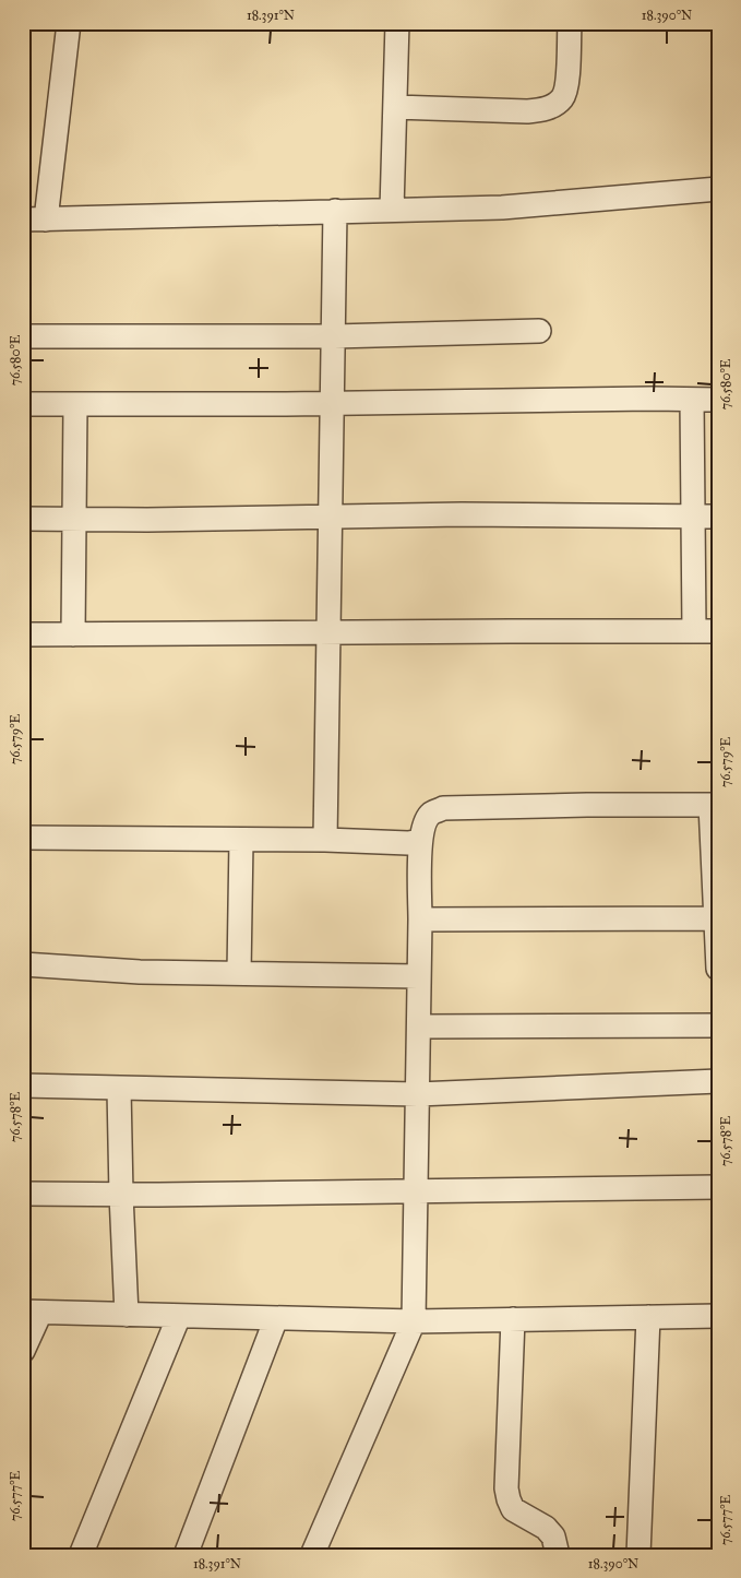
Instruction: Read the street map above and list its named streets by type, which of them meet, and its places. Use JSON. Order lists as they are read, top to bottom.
{
  "coordinates": [
    "18.391°N",
    "18.390°N",
    "76.580°E",
    "76.579°E",
    "76.578°E",
    "76.577°E"
  ]
}
